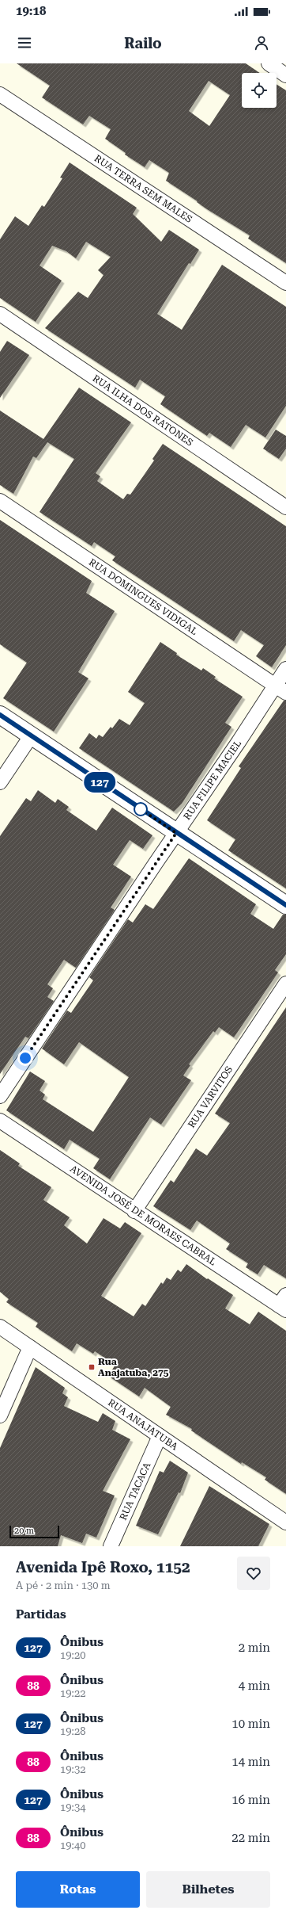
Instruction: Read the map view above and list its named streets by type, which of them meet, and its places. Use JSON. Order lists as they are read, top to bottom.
{
  "streets": {
    "street": [
      "RUA TERRA SEM MALES",
      "RUA ILHA DOS RATONES",
      "RUA DOMINGUES VIDIGAL",
      "RUA FILIPE MACIEL",
      "RUA VARVITOS",
      "AVENIDA JOSÉ DE MORAES CABRAL",
      "RUA ANAJATUBA",
      "RUA TACACA"
    ]
  },
  "crossings": [
    ["RUA DOMINGUES VIDIGAL", "RUA FILIPE MACIEL"],
    ["RUA VARVITOS", "AVENIDA JOSÉ DE MORAES CABRAL"],
    ["RUA ANAJATUBA", "RUA TACACA"]
  ],
  "places": {
    "transit": ["Rua Anajatuba, 275"]
  },
  "lines": ["bus line 127"],
  "scale_bar": "20 m",
  "page": {
    "status": "19:18",
    "header": "Railo",
    "on_map": "127",
    "scale": "20 m",
    "heading": [
      ["Avenida Ipê Roxo, 1152", "A pé · 2 min · 130 m"],
      "Partidas"
    ],
    "list": [
      {
        "mark": "127",
        "name": "Ônibus",
        "note": "19:20",
        "value": "2 min"
      },
      {
        "mark": "88",
        "name": "Ônibus",
        "note": "19:22",
        "value": "4 min"
      },
      {
        "mark": "127",
        "name": "Ônibus",
        "note": "19:28",
        "value": "10 min"
      },
      {
        "mark": "88",
        "name": "Ônibus",
        "note": "19:32",
        "value": "14 min"
      },
      {
        "mark": "127",
        "name": "Ônibus",
        "note": "19:34",
        "value": "16 min"
      },
      {
        "mark": "88",
        "name": "Ônibus",
        "note": "19:40",
        "value": "22 min"
      }
    ],
    "buttons": ["Rotas", "Bilhetes"]
  }
}
